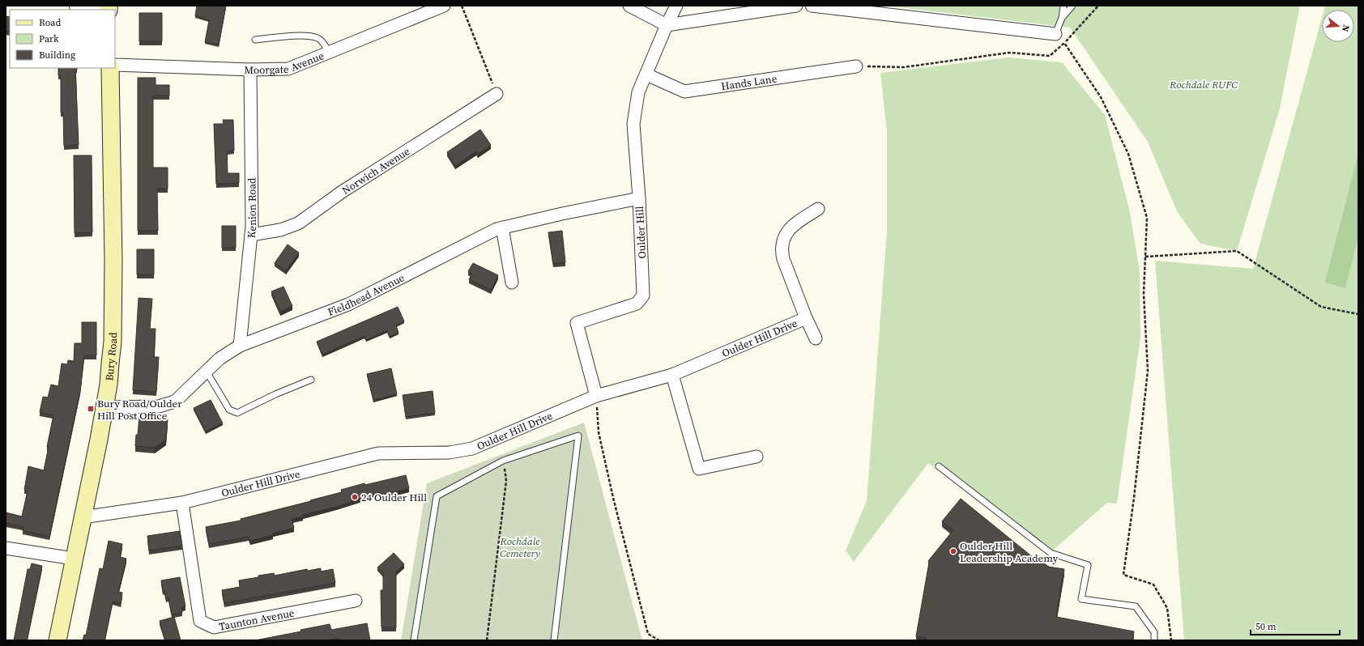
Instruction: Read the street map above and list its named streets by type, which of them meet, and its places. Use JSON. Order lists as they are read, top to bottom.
{
  "streets": {
    "main road": ["Bury Road"],
    "street": [
      "Moorgate Avenue",
      "Hands Lane",
      "Norwich Avenue",
      "Kenion Road",
      "Oulder Hill",
      "Fieldhead Avenue",
      "Oulder Hill Drive",
      "Taunton Avenue"
    ]
  },
  "crossings": [
    ["Moorgate Avenue", "Kenion Road"],
    ["Hands Lane", "Oulder Hill"],
    ["Norwich Avenue", "Kenion Road"],
    ["Kenion Road", "Fieldhead Avenue"],
    ["Oulder Hill", "Fieldhead Avenue"],
    ["Oulder Hill", "Oulder Hill Drive"],
    ["Fieldhead Avenue", "Bury Road"],
    ["Oulder Hill Drive", "Bury Road"],
    ["Oulder Hill Drive", "Taunton Avenue"]
  ],
  "parks": ["Rochdale RUFC", "Rochdale Cemetery"],
  "places": {
    "transit": ["Bury Road/Oulder Hill Post Office"],
    "other": ["24 Oulder Hill", "Oulder Hill Leadership Academy"]
  },
  "legend": ["Road", "Park", "Building"],
  "scale_bar": "50 m",
  "north": "right"
}
